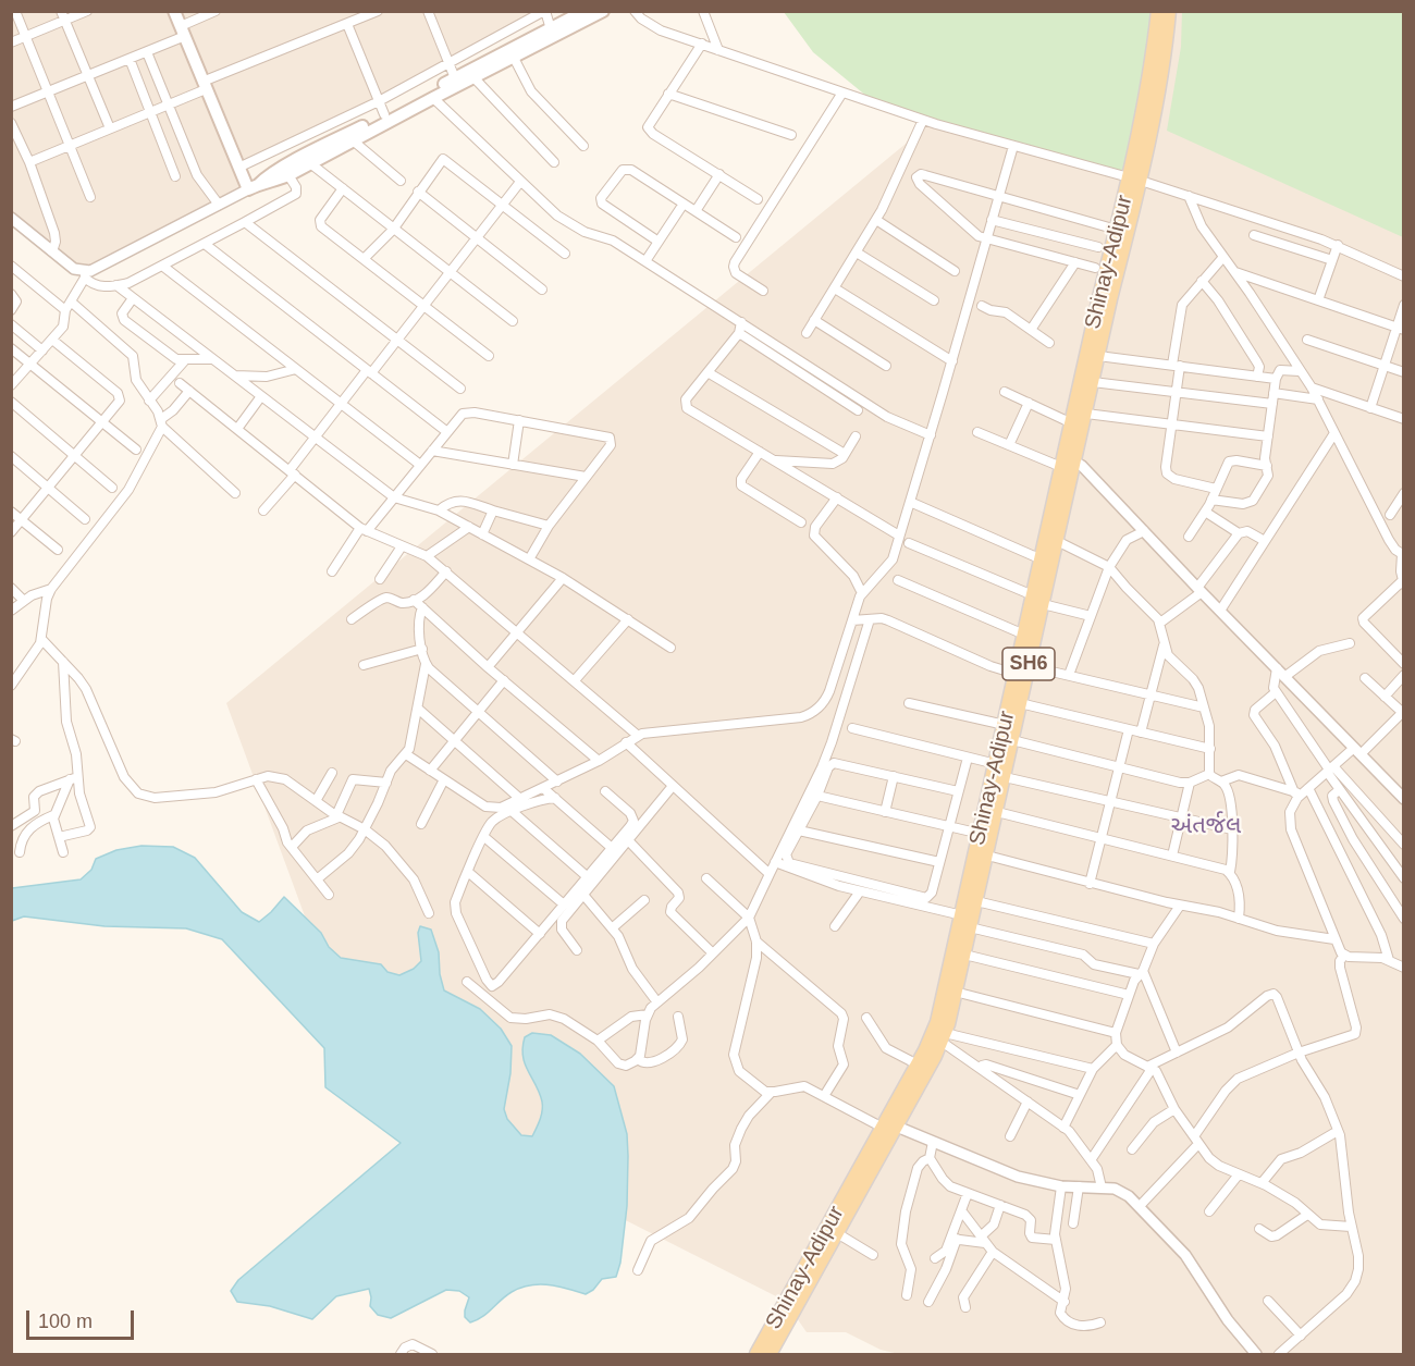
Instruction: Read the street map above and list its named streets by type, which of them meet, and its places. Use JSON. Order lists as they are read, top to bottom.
{
  "streets": {
    "main road": ["Shinay-Adipur", "SH6"]
  },
  "districts": ["અંતર્જલ"],
  "scale_bar": "100 m"
}
